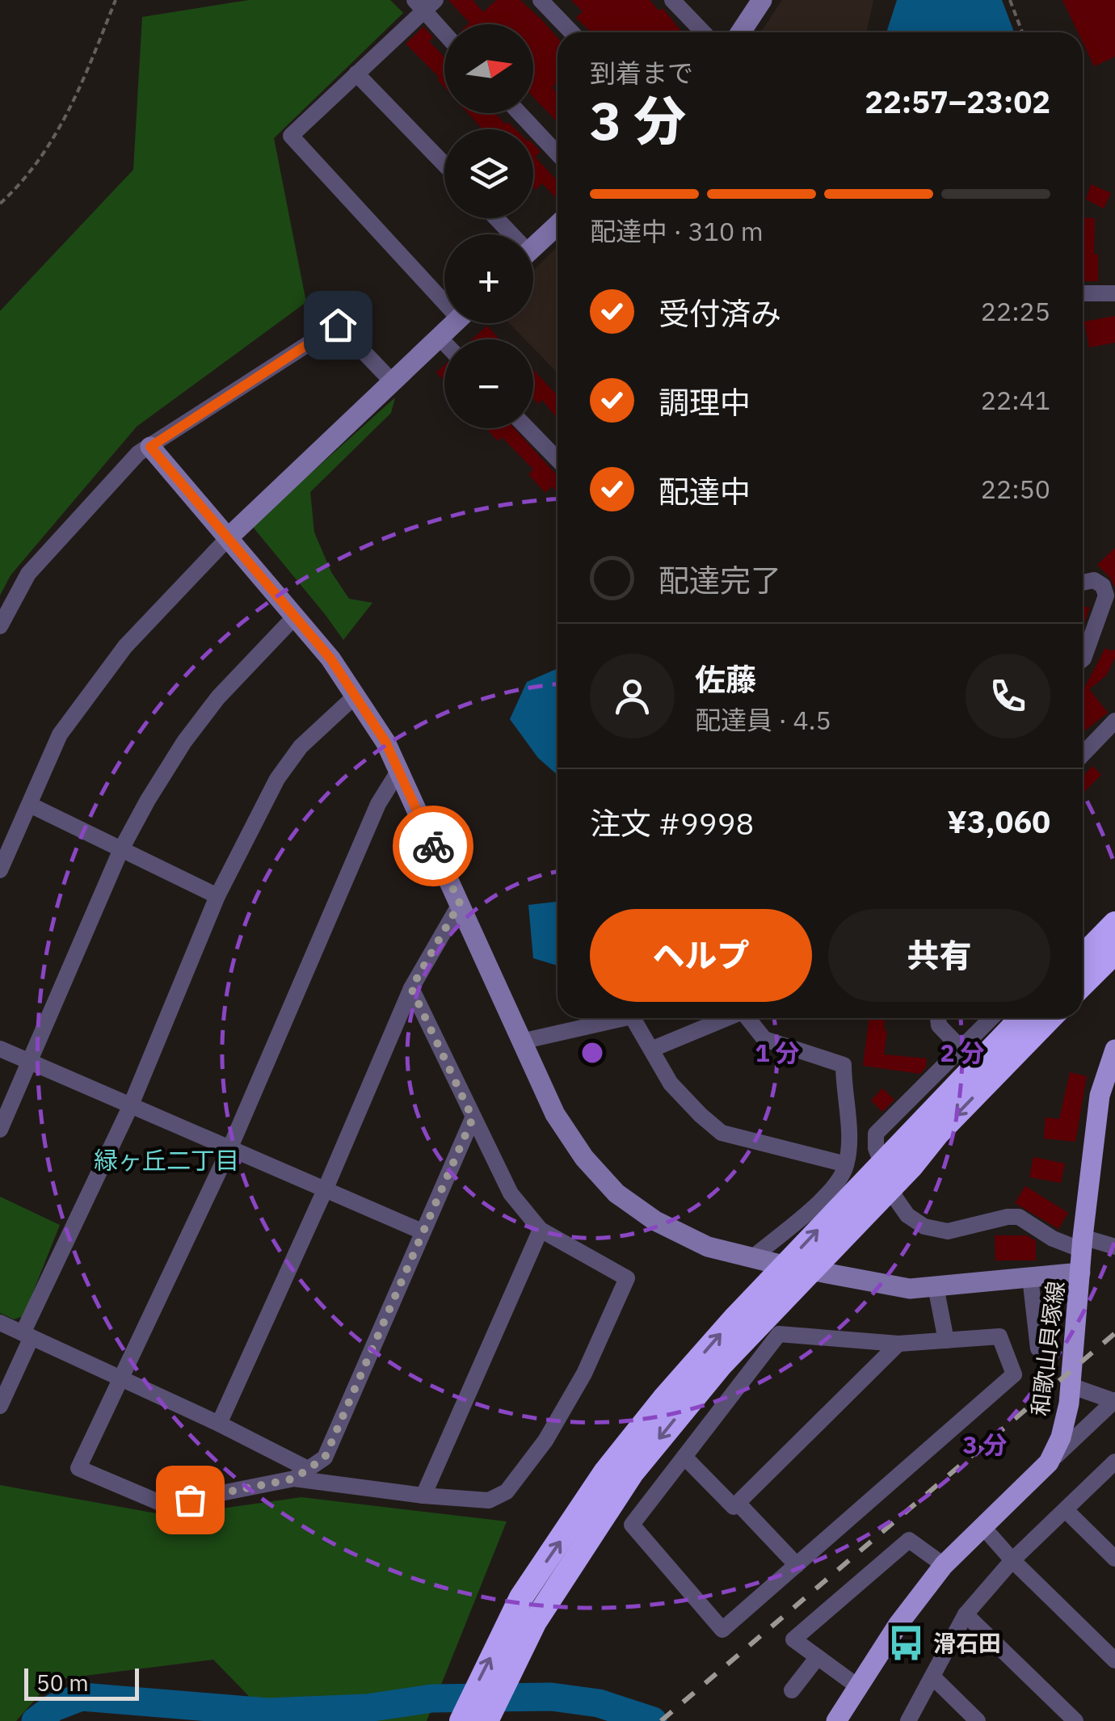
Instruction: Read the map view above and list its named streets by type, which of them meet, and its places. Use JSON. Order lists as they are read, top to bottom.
{
  "streets": {
    "main road": ["和歌山貝塚線"]
  },
  "districts": ["緑ヶ丘二丁目"],
  "places": {
    "bus stop": ["滑石田"]
  },
  "scale_bar": "50 m",
  "north": "right",
  "page": {
    "map_buttons": ["+", "−"],
    "heading": ["3 分", "到着まで", "22:57–23:02"],
    "panel": [
      "佐藤",
      "配達員 · 4.5",
      "注文 #9998",
      "¥3,060"
    ],
    "bar": "配達中 · 310 m",
    "list": [
      ["受付済み", "22:25"],
      ["調理中", "22:41"],
      ["配達中", "22:50"],
      "配達完了"
    ],
    "buttons": ["ヘルプ", "共有"],
    "scale": "50 m"
  },
  "rings": ["1 分", "2 分", "3 分"]
}
